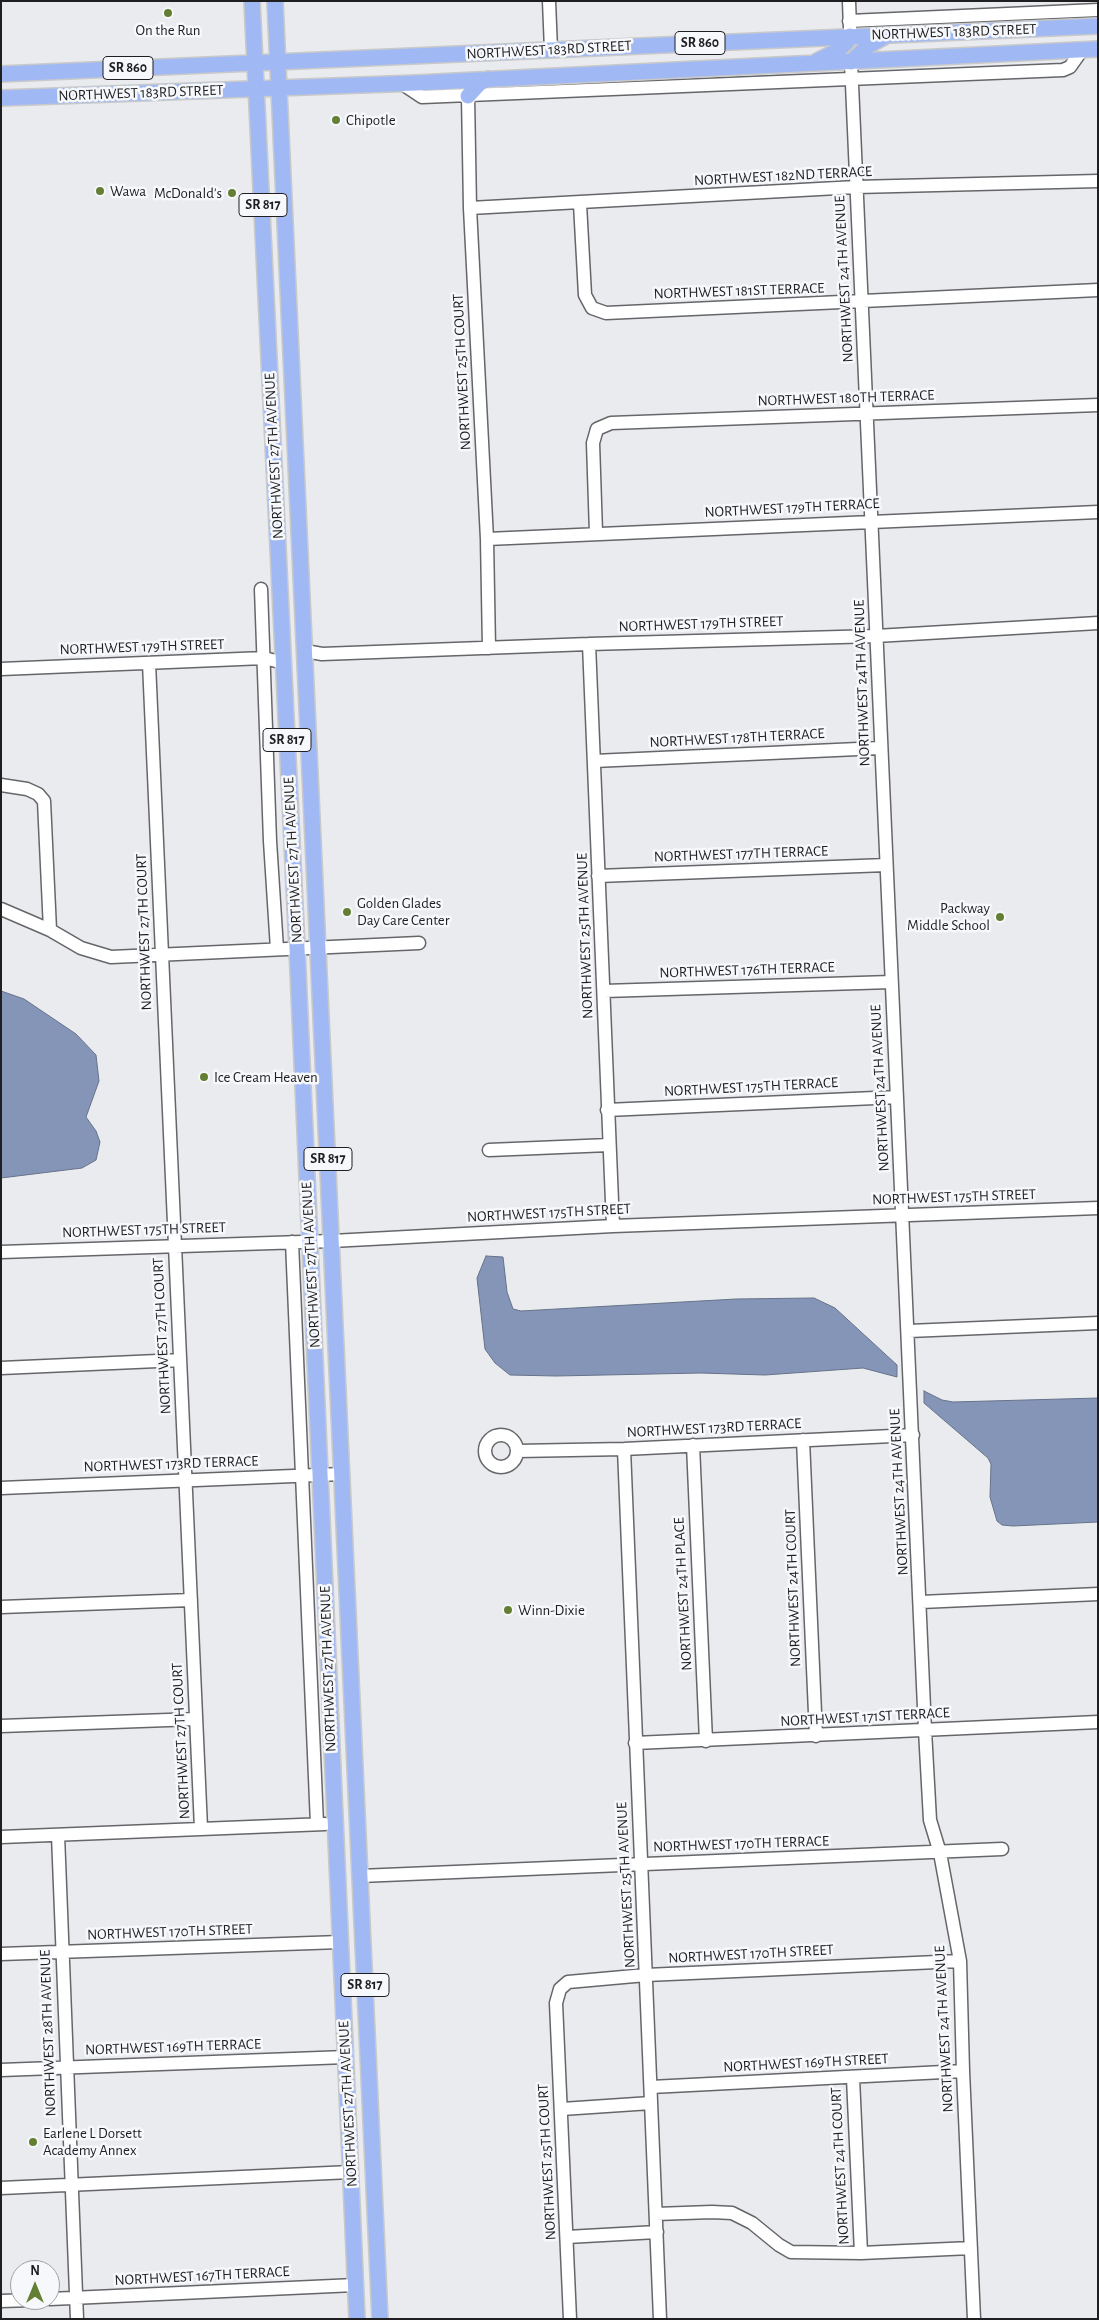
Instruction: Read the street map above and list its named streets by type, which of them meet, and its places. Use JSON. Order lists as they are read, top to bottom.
{
  "streets": {
    "main road": [
      "NORTHWEST 183RD STREET",
      "SR 860",
      "SR 817",
      "NORTHWEST 27TH AVENUE"
    ],
    "street": [
      "NORTHWEST 182ND TERRACE",
      "NORTHWEST 24TH AVENUE",
      "NORTHWEST 181ST TERRACE",
      "NORTHWEST 25TH COURT",
      "NORTHWEST 180TH TERRACE",
      "NORTHWEST 179TH TERRACE",
      "NORTHWEST 179TH STREET",
      "NORTHWEST 178TH TERRACE",
      "NORTHWEST 177TH TERRACE",
      "NORTHWEST 27TH COURT",
      "NORTHWEST 25TH AVENUE",
      "NORTHWEST 176TH TERRACE",
      "NORTHWEST 175TH TERRACE",
      "NORTHWEST 175TH STREET",
      "NORTHWEST 173RD TERRACE",
      "NORTHWEST 24TH COURT",
      "NORTHWEST 24TH PLACE",
      "NORTHWEST 171ST TERRACE",
      "NORTHWEST 170TH TERRACE",
      "NORTHWEST 170TH STREET",
      "NORTHWEST 28TH AVENUE",
      "NORTHWEST 169TH TERRACE",
      "NORTHWEST 169TH STREET",
      "NORTHWEST 167TH TERRACE"
    ]
  },
  "crossings": [
    ["NORTHWEST 183RD STREET", "NORTHWEST 24TH AVENUE"],
    ["NORTHWEST 183RD STREET", "NORTHWEST 27TH AVENUE"],
    ["NORTHWEST 182ND TERRACE", "NORTHWEST 24TH AVENUE"],
    ["NORTHWEST 182ND TERRACE", "NORTHWEST 181ST TERRACE"],
    ["NORTHWEST 182ND TERRACE", "NORTHWEST 25TH COURT"],
    ["NORTHWEST 24TH AVENUE", "NORTHWEST 181ST TERRACE"],
    ["NORTHWEST 24TH AVENUE", "NORTHWEST 180TH TERRACE"],
    ["NORTHWEST 24TH AVENUE", "NORTHWEST 179TH TERRACE"],
    ["NORTHWEST 24TH AVENUE", "NORTHWEST 179TH STREET"],
    ["NORTHWEST 24TH AVENUE", "NORTHWEST 178TH TERRACE"],
    ["NORTHWEST 24TH AVENUE", "NORTHWEST 177TH TERRACE"],
    ["NORTHWEST 24TH AVENUE", "NORTHWEST 176TH TERRACE"],
    ["NORTHWEST 24TH AVENUE", "NORTHWEST 175TH TERRACE"],
    ["NORTHWEST 24TH AVENUE", "NORTHWEST 175TH STREET"],
    ["NORTHWEST 24TH AVENUE", "NORTHWEST 173RD TERRACE"],
    ["NORTHWEST 24TH AVENUE", "NORTHWEST 171ST TERRACE"],
    ["NORTHWEST 24TH AVENUE", "NORTHWEST 170TH TERRACE"],
    ["NORTHWEST 24TH AVENUE", "NORTHWEST 170TH STREET"],
    ["NORTHWEST 24TH AVENUE", "NORTHWEST 169TH STREET"],
    ["NORTHWEST 25TH COURT", "NORTHWEST 179TH TERRACE"],
    ["NORTHWEST 25TH COURT", "NORTHWEST 179TH STREET"],
    ["NORTHWEST 25TH COURT", "NORTHWEST 170TH STREET"],
    ["NORTHWEST 180TH TERRACE", "NORTHWEST 179TH TERRACE"],
    ["NORTHWEST 27TH AVENUE", "NORTHWEST 179TH STREET"],
    ["NORTHWEST 27TH AVENUE", "NORTHWEST 175TH STREET"],
    ["NORTHWEST 27TH AVENUE", "NORTHWEST 173RD TERRACE"],
    ["NORTHWEST 27TH AVENUE", "NORTHWEST 170TH TERRACE"],
    ["NORTHWEST 27TH AVENUE", "NORTHWEST 170TH STREET"],
    ["NORTHWEST 27TH AVENUE", "NORTHWEST 169TH TERRACE"],
    ["NORTHWEST 27TH AVENUE", "NORTHWEST 167TH TERRACE"],
    ["NORTHWEST 179TH STREET", "NORTHWEST 27TH COURT"],
    ["NORTHWEST 179TH STREET", "NORTHWEST 25TH AVENUE"],
    ["NORTHWEST 178TH TERRACE", "NORTHWEST 25TH AVENUE"],
    ["NORTHWEST 177TH TERRACE", "NORTHWEST 25TH AVENUE"],
    ["NORTHWEST 27TH COURT", "NORTHWEST 175TH STREET"],
    ["NORTHWEST 27TH COURT", "NORTHWEST 173RD TERRACE"],
    ["NORTHWEST 25TH AVENUE", "NORTHWEST 176TH TERRACE"],
    ["NORTHWEST 25TH AVENUE", "NORTHWEST 175TH TERRACE"],
    ["NORTHWEST 25TH AVENUE", "NORTHWEST 175TH STREET"],
    ["NORTHWEST 25TH AVENUE", "NORTHWEST 173RD TERRACE"],
    ["NORTHWEST 25TH AVENUE", "NORTHWEST 171ST TERRACE"],
    ["NORTHWEST 25TH AVENUE", "NORTHWEST 170TH TERRACE"],
    ["NORTHWEST 25TH AVENUE", "NORTHWEST 170TH STREET"],
    ["NORTHWEST 25TH AVENUE", "NORTHWEST 169TH STREET"],
    ["NORTHWEST 173RD TERRACE", "NORTHWEST 24TH COURT"],
    ["NORTHWEST 173RD TERRACE", "NORTHWEST 24TH PLACE"],
    ["NORTHWEST 24TH COURT", "NORTHWEST 171ST TERRACE"],
    ["NORTHWEST 24TH COURT", "NORTHWEST 169TH STREET"],
    ["NORTHWEST 24TH PLACE", "NORTHWEST 171ST TERRACE"],
    ["NORTHWEST 170TH STREET", "NORTHWEST 28TH AVENUE"],
    ["NORTHWEST 28TH AVENUE", "NORTHWEST 169TH TERRACE"],
    ["NORTHWEST 28TH AVENUE", "NORTHWEST 167TH TERRACE"]
  ],
  "places": [
    "On the Run",
    "Chipotle",
    "Wawa",
    "McDonald's",
    "Golden Glades Day Care Center",
    "Packway Middle School",
    "Ice Cream Heaven",
    "Winn-Dixie",
    "Earlene L Dorsett Academy Annex"
  ],
  "north": "top"
}
